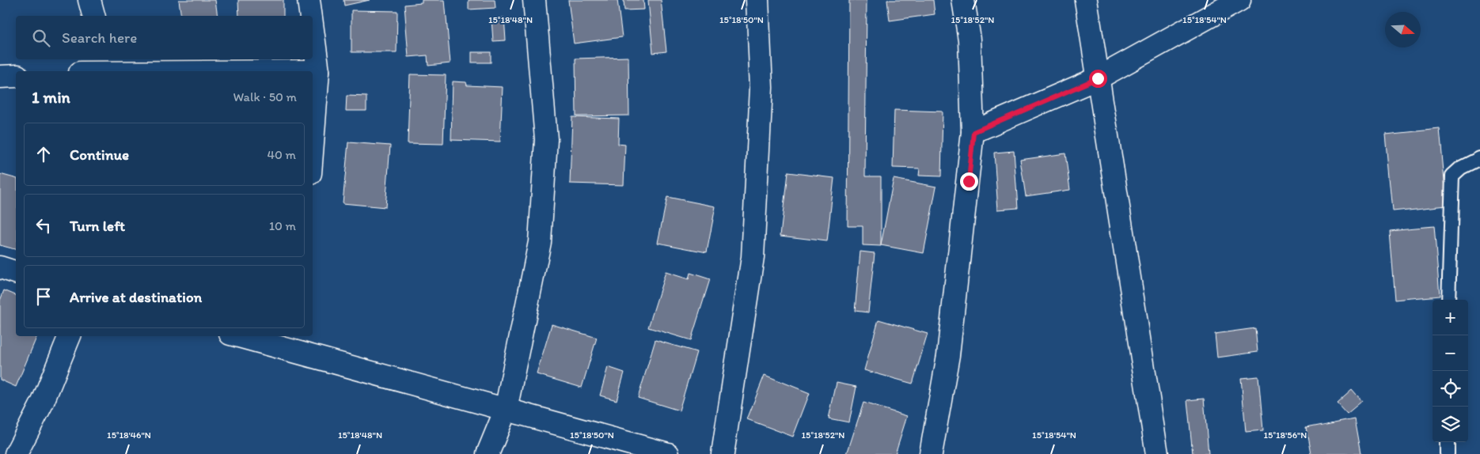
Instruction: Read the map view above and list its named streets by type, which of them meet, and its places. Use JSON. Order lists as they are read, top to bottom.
{
  "north": "right",
  "page": {
    "search": "Search here",
    "heading": ["1 min", "Walk · 50 m"],
    "list": [
      ["Continue", "40 m"],
      ["Turn left", "10 m"],
      "Arrive at destination"
    ],
    "map_buttons": ["+", "−"]
  },
  "coordinates": [
    "15°18'50\"N",
    "15°18'48\"N",
    "15°18'52\"N",
    "15°18'54\"N",
    "15°18'46\"N",
    "15°18'56\"N"
  ]
}
